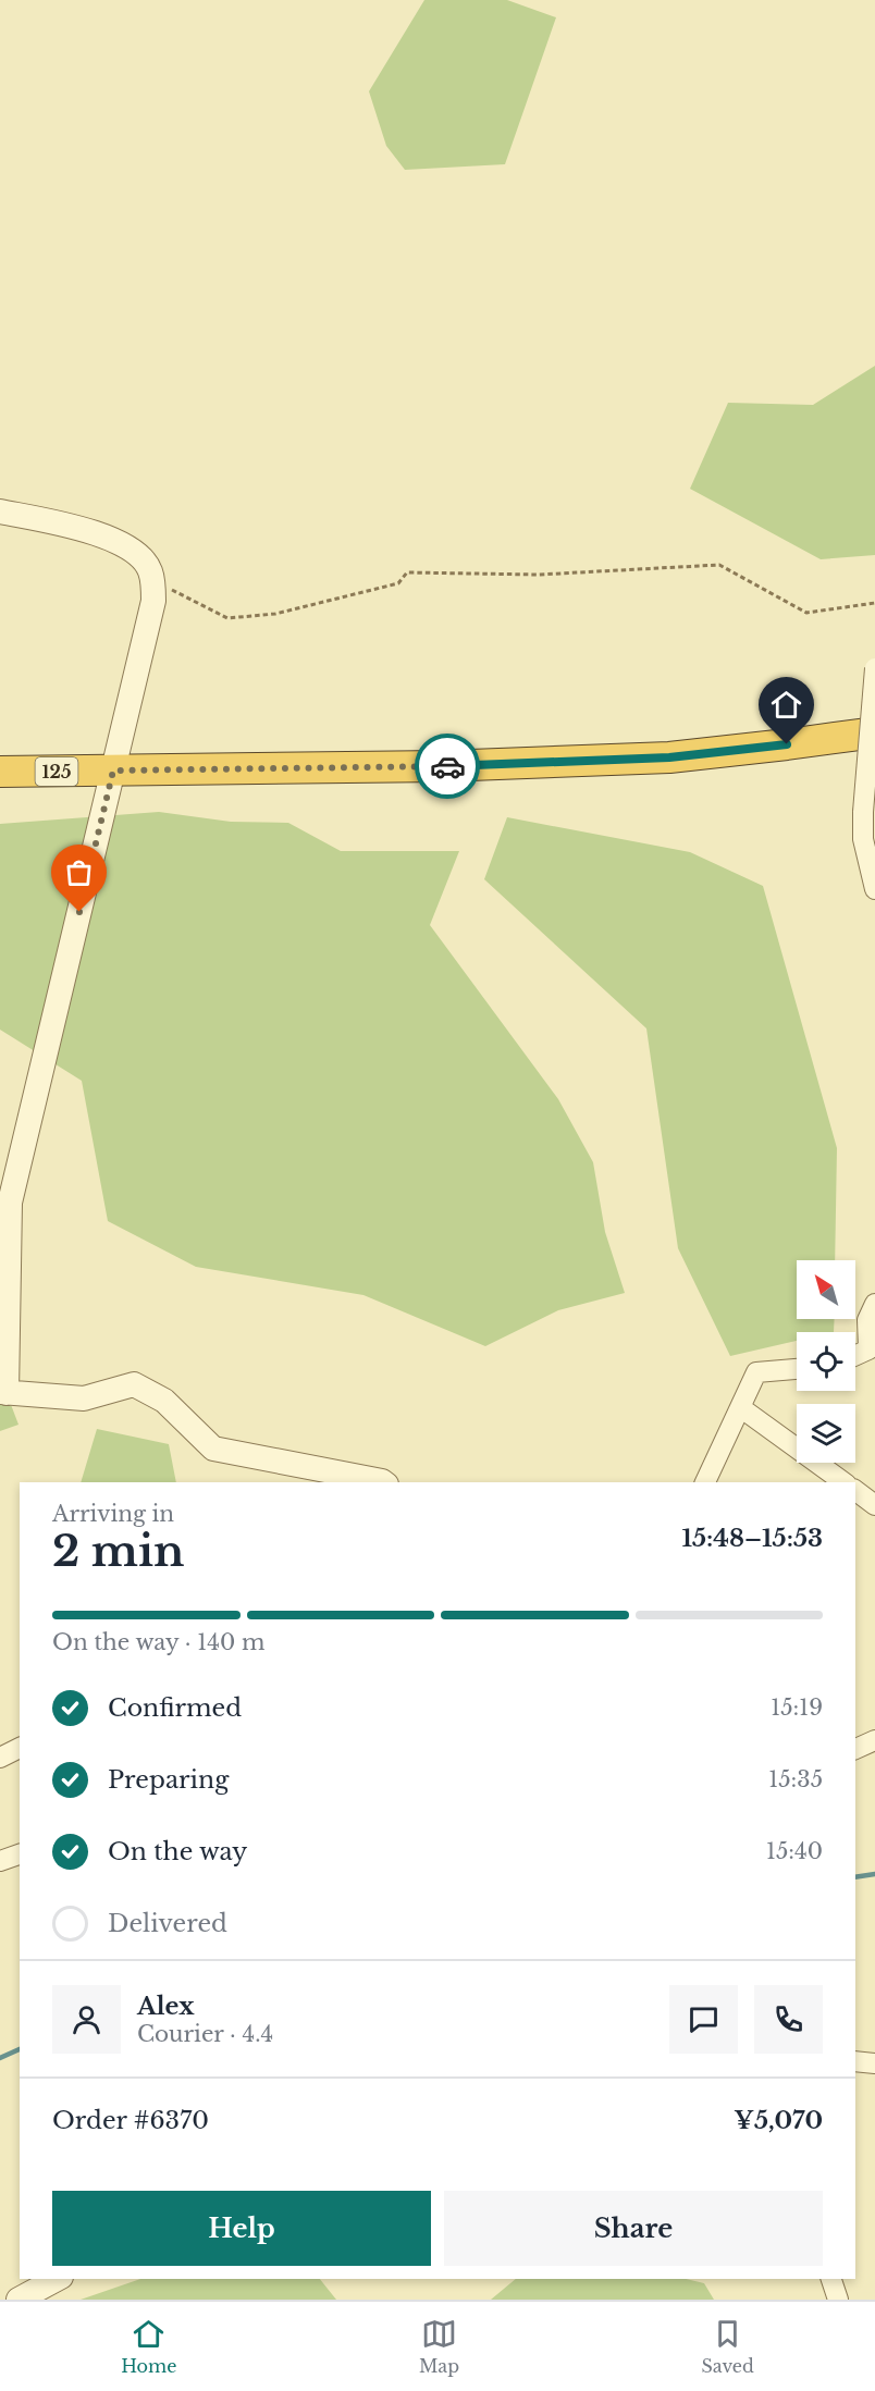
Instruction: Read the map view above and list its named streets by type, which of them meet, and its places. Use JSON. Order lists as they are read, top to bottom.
{
  "streets": {
    "highway": ["125"]
  },
  "north": "top left",
  "page": {
    "heading": ["2 min", "Arriving in", "15:48–15:53"],
    "panel": [
      "Alex",
      "Courier · 4.4",
      "Order #6370",
      "¥5,070"
    ],
    "bar": "On the way · 140 m",
    "list": [
      ["Confirmed", "15:19"],
      ["Preparing", "15:35"],
      ["On the way", "15:40"],
      "Delivered"
    ],
    "buttons": ["Help", "Share"],
    "tabs": ["Home", "Map", "Saved"]
  }
}
